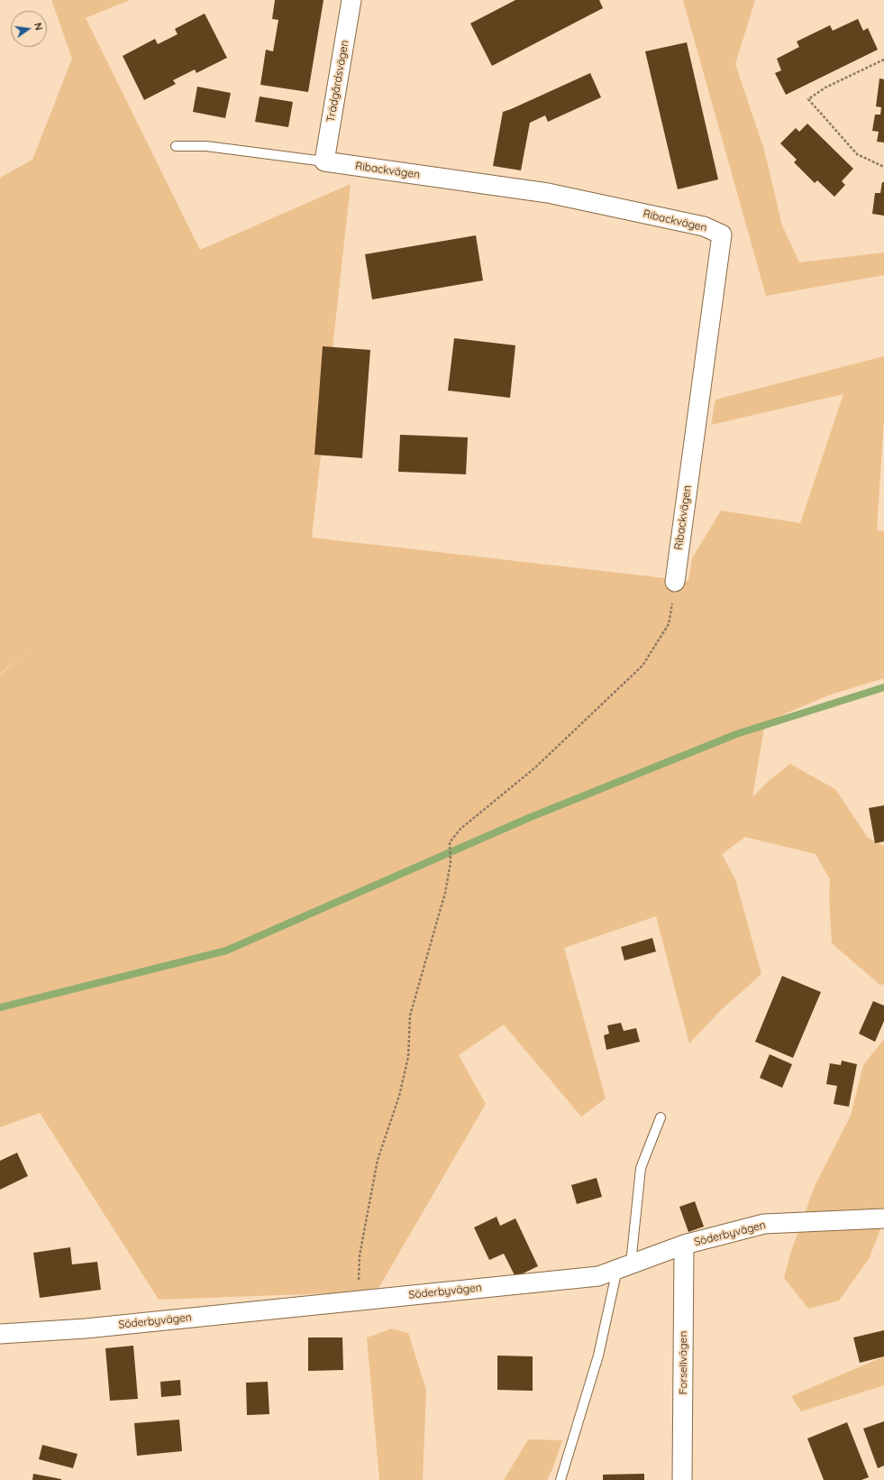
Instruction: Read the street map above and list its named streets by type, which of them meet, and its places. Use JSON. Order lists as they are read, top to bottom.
{
  "streets": {
    "street": [
      "Trädgårdsvägen",
      "Ribackvägen",
      "Söderbyvägen",
      "Forsellvägen"
    ]
  },
  "crossings": [
    ["Trädgårdsvägen", "Ribackvägen"],
    ["Söderbyvägen", "Forsellvägen"]
  ],
  "north": "right"
}
